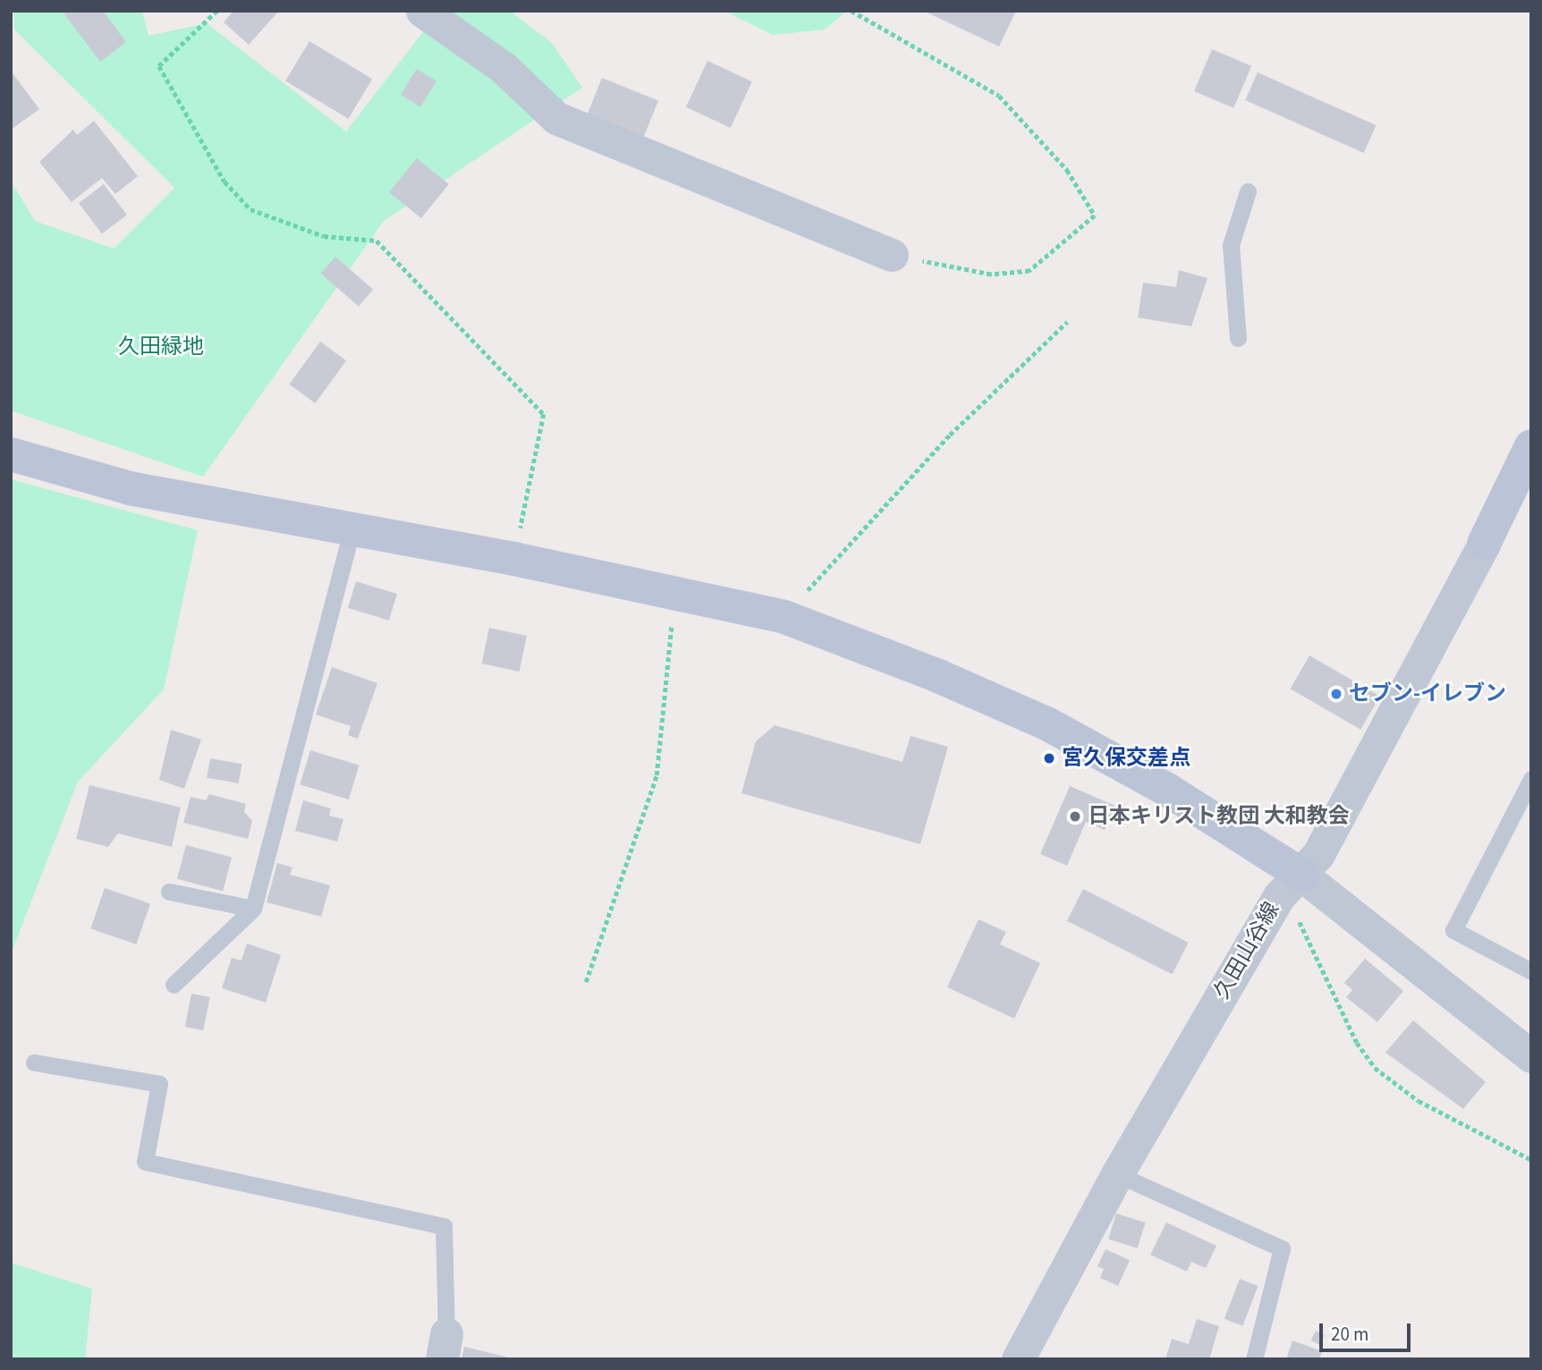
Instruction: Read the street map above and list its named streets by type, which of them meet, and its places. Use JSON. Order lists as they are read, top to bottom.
{
  "streets": {
    "street": ["久田山谷線"]
  },
  "parks": ["久田緑地"],
  "places": ["セブン-イレブン", "宮久保交差点", "日本キリスト教団 大和教会"],
  "scale_bar": "20 m"
}
